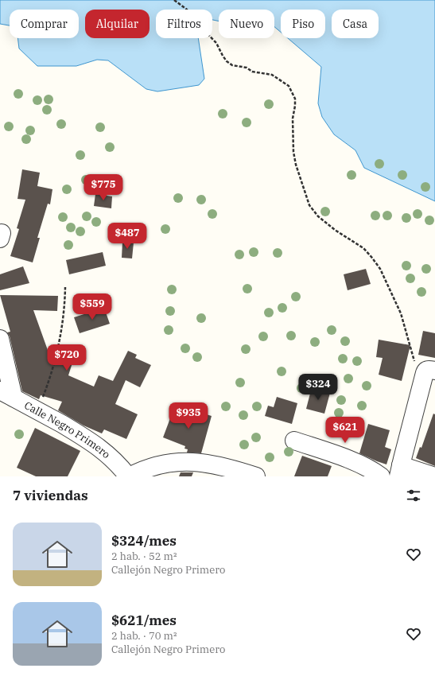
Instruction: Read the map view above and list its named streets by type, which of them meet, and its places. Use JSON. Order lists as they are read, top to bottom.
{
  "streets": {
    "street": ["Calle Negro Primero"]
  },
  "page": {
    "chip": [
      "Comprar",
      "Alquilar",
      "Filtros",
      "Nuevo",
      "Piso",
      "Casa"
    ],
    "price": [
      "$775",
      "$487",
      "$559",
      "$720",
      "$324",
      "$935",
      "$621"
    ],
    "heading": "7 viviendas",
    "list": [
      {
        "name": "$324/mes",
        "note": "2 hab. · 52 m² · Callejón Negro Primero"
      },
      {
        "name": "$621/mes",
        "note": "2 hab. · 70 m² · Callejón Negro Primero"
      }
    ]
  }
}
